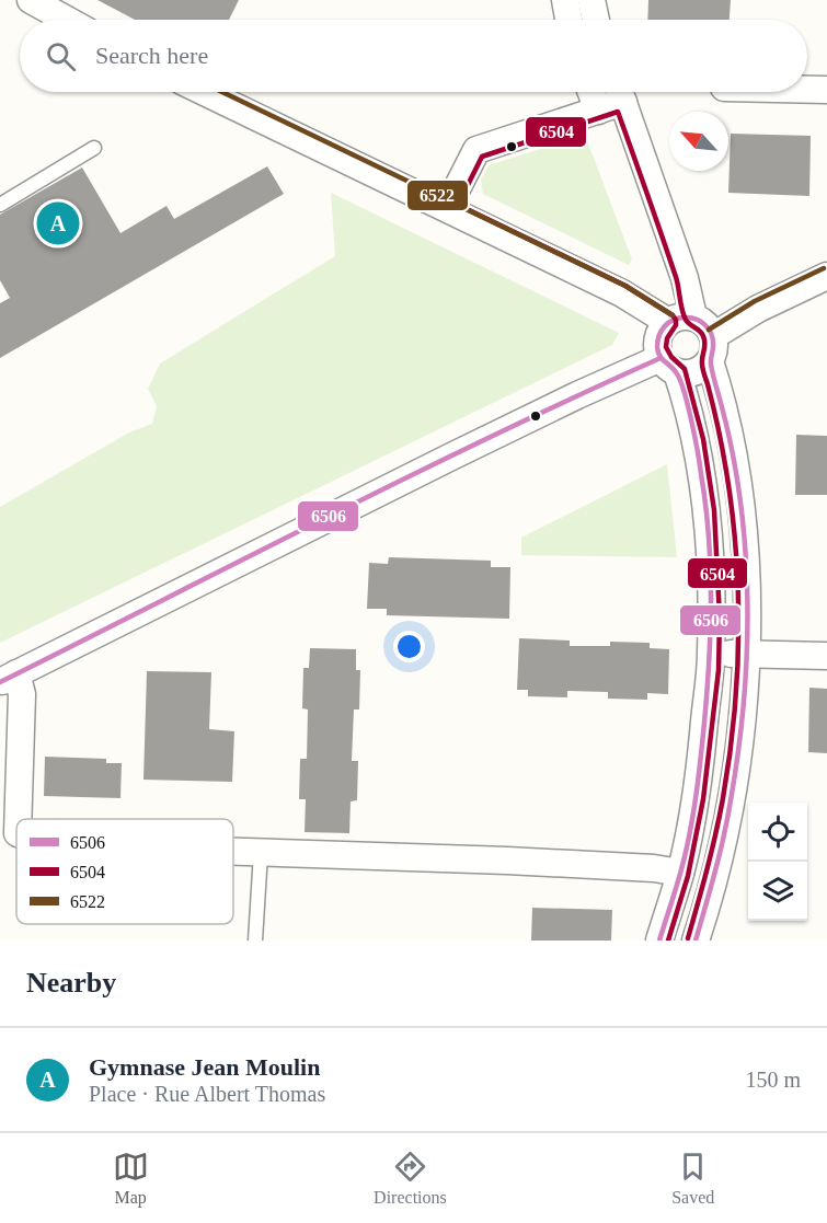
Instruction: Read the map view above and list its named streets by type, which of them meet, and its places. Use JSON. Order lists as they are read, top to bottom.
{
  "lines": ["transit line 6522", "transit line 6504", "transit line 6506"],
  "legend": ["6506", "6504", "6522"],
  "north": "top left",
  "page": {
    "search": "Search here",
    "pins": "A",
    "heading": "Nearby",
    "list": [
      {
        "mark": "A",
        "name": "Gymnase Jean Moulin",
        "note": "Place · Rue Albert Thomas",
        "value": "150 m"
      }
    ],
    "nav": ["Map", "Directions", "Saved"]
  }
}
